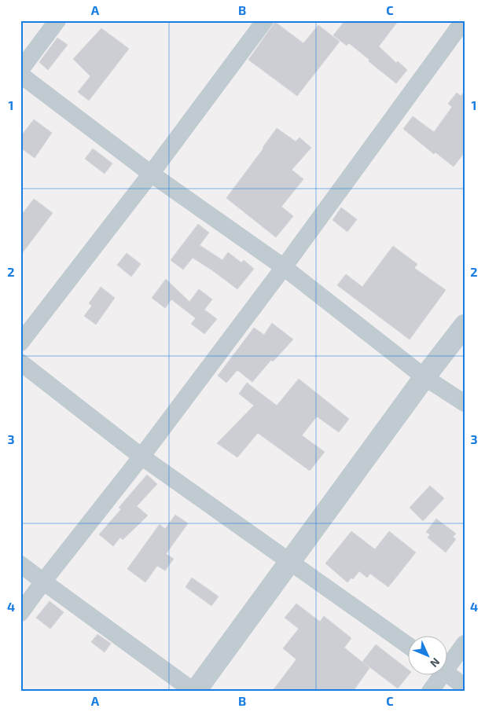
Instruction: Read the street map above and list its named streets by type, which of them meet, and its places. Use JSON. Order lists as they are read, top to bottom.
{
  "north": "bottom right",
  "grid": {
    "columns": ["A", "B", "C"],
    "rows": [
      "1",
      "2",
      "3",
      "4"
    ]
  }
}
